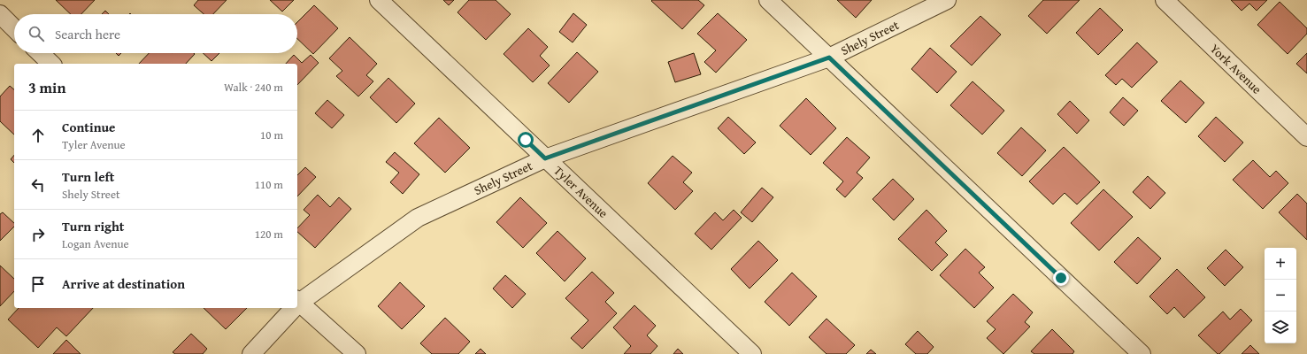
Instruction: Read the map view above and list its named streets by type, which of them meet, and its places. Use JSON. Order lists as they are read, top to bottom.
{
  "streets": {
    "street": ["Shely Street", "York Avenue", "Tyler Avenue"]
  },
  "crossings": [
    ["Shely Street", "Tyler Avenue"]
  ],
  "page": {
    "search": "Search here",
    "heading": ["3 min", "Walk · 240 m"],
    "list": [
      ["Continue", "Tyler Avenue", "10 m"],
      ["Turn left", "Shely Street", "110 m"],
      ["Turn right", "Logan Avenue", "120 m"],
      "Arrive at destination"
    ],
    "map_buttons": ["+", "−"]
  }
}
